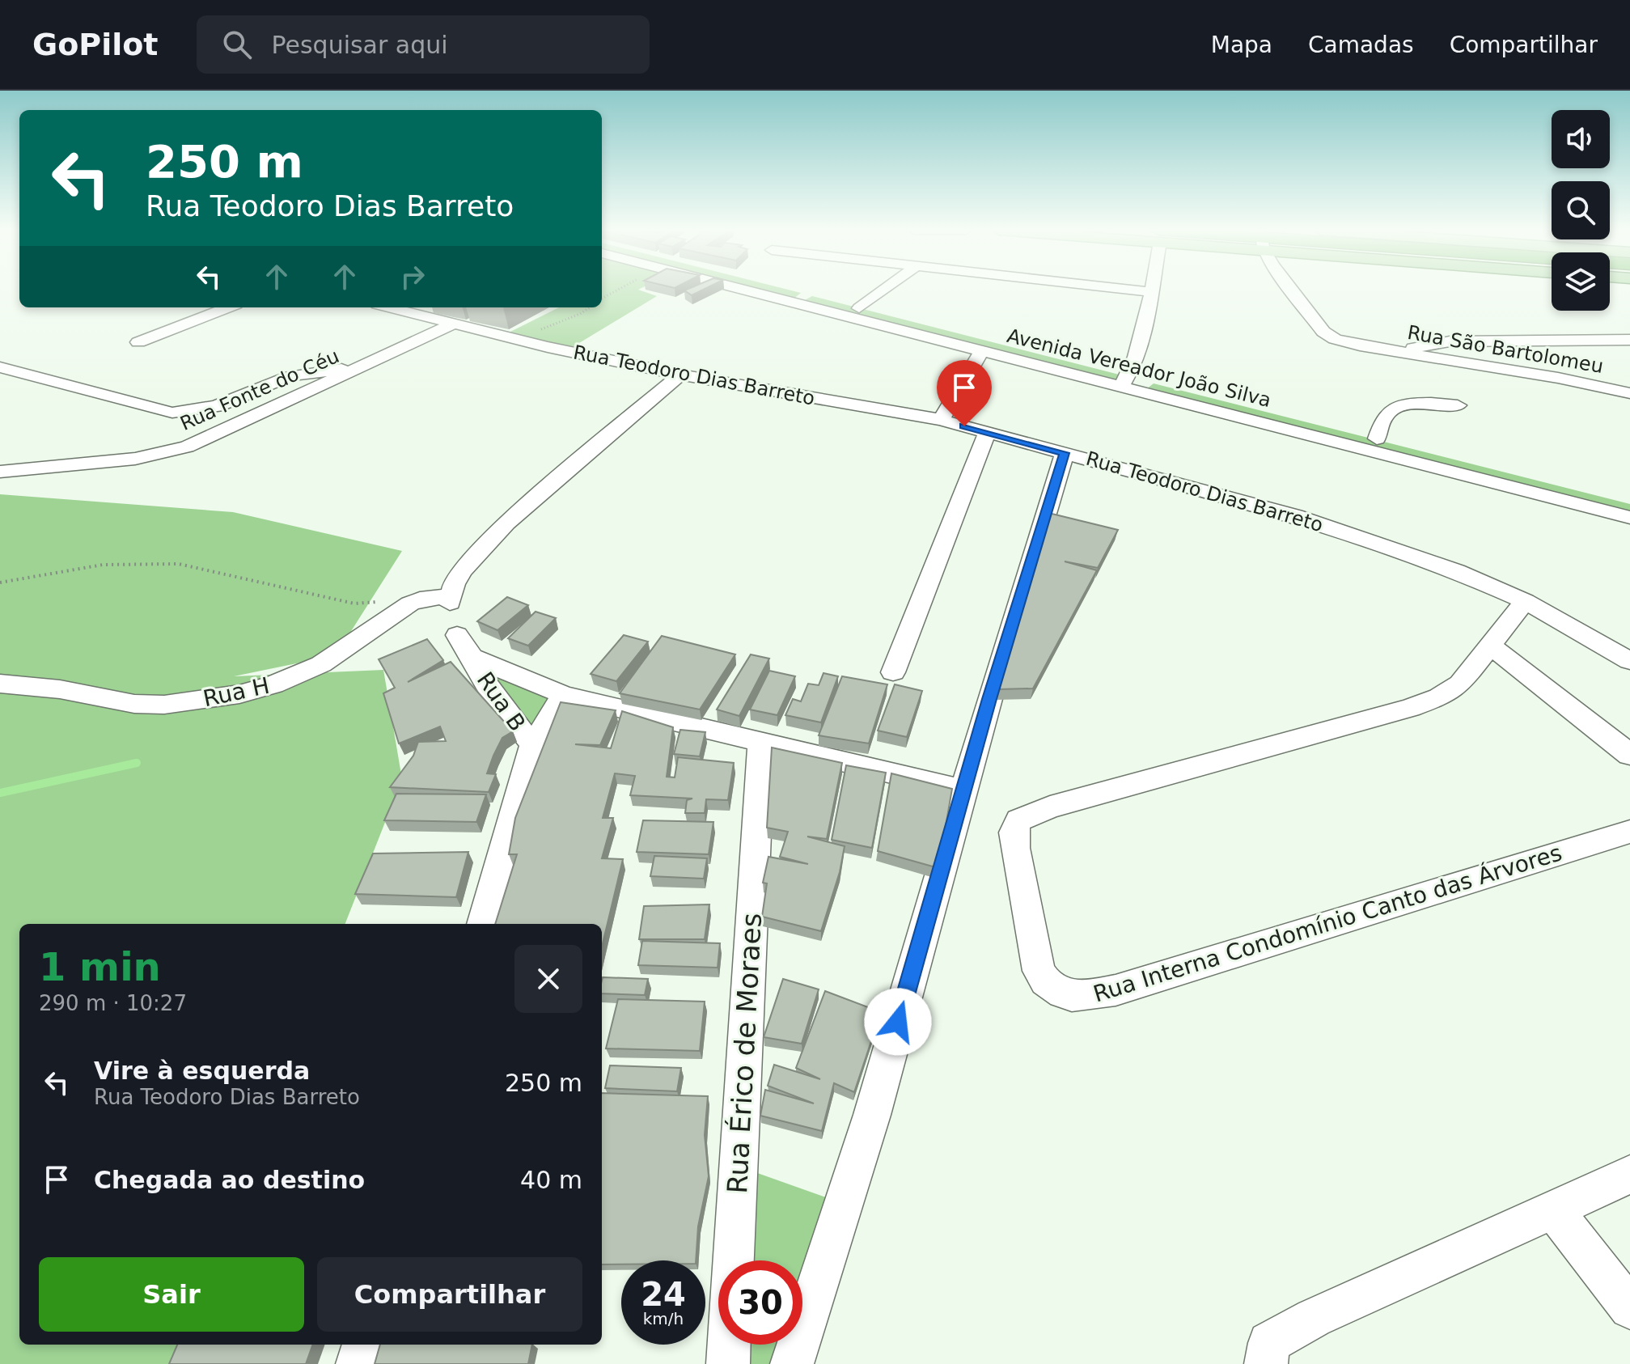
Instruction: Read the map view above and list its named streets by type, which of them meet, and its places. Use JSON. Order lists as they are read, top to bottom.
{
  "streets": {
    "street": [
      "Rua São Bartolomeu",
      "Avenida Vereador João Silva",
      "Rua Teodoro Dias Barreto",
      "Rua Fonte do Céu",
      "Rua H",
      "Rua B",
      "Rua Interna Condomínio Canto das Árvores",
      "Rua Érico de Moraes"
    ]
  },
  "crossings": [
    ["Rua Teodoro Dias Barreto", "Rua Fonte do Céu"],
    ["Rua Teodoro Dias Barreto", "Rua H"],
    ["Rua Teodoro Dias Barreto", "Rua Interna Condomínio Canto das Árvores"]
  ],
  "page": {
    "header": "GoPilot",
    "search": "Pesquisar aqui",
    "nav": ["Mapa", "Camadas", "Compartilhar"],
    "turn": ["250 m", "Rua Teodoro Dias Barreto"],
    "heading": ["1 min", "290 m · 10:27"],
    "list": [
      {
        "name": "Vire à esquerda",
        "note": "Rua Teodoro Dias Barreto",
        "value": "250 m"
      },
      {
        "name": "Chegada ao destino",
        "value": "40 m"
      }
    ],
    "buttons": ["Sair", "Compartilhar"],
    "speed": "24 km/h",
    "limit": "30"
  }
}
